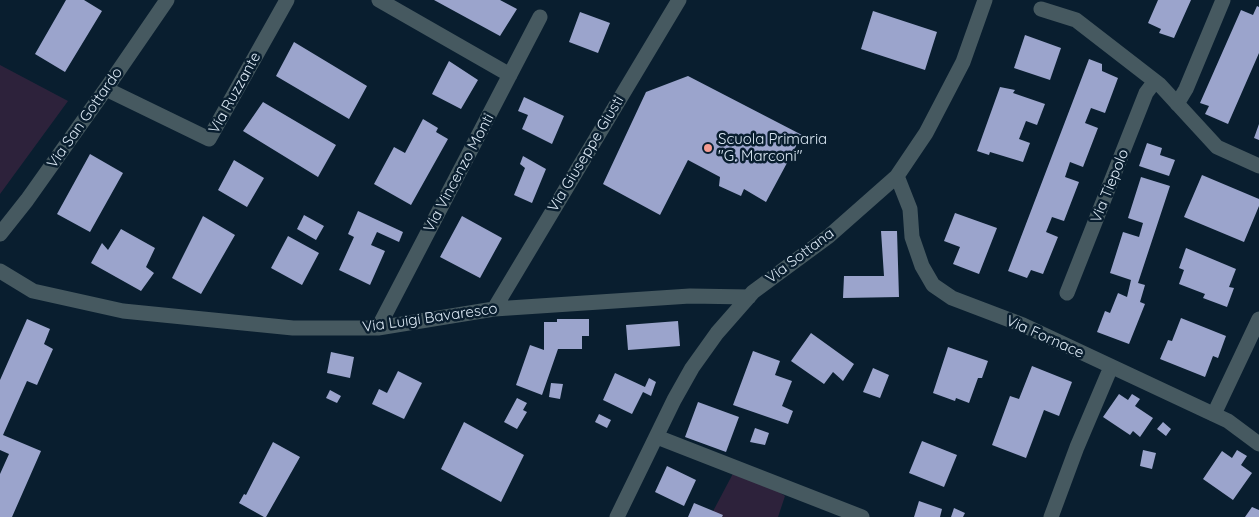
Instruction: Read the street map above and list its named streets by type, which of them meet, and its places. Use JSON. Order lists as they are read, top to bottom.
{
  "streets": {
    "street": [
      "Via Ruzzante",
      "Via San Gottardo",
      "Via Giuseppe Giusti",
      "Via Vincenzo Monti",
      "Via Tiepolo",
      "Via Sottana",
      "Via Luigi Bavaresco",
      "Via Fornace"
    ]
  },
  "crossings": [
    ["Via Ruzzante", "Via San Gottardo"],
    ["Via Giuseppe Giusti", "Via Luigi Bavaresco"],
    ["Via Vincenzo Monti", "Via Luigi Bavaresco"],
    ["Via Sottana", "Via Luigi Bavaresco"],
    ["Via Sottana", "Via Fornace"]
  ],
  "places": ["Scuola Primaria \"G. Marconi\""]
}
